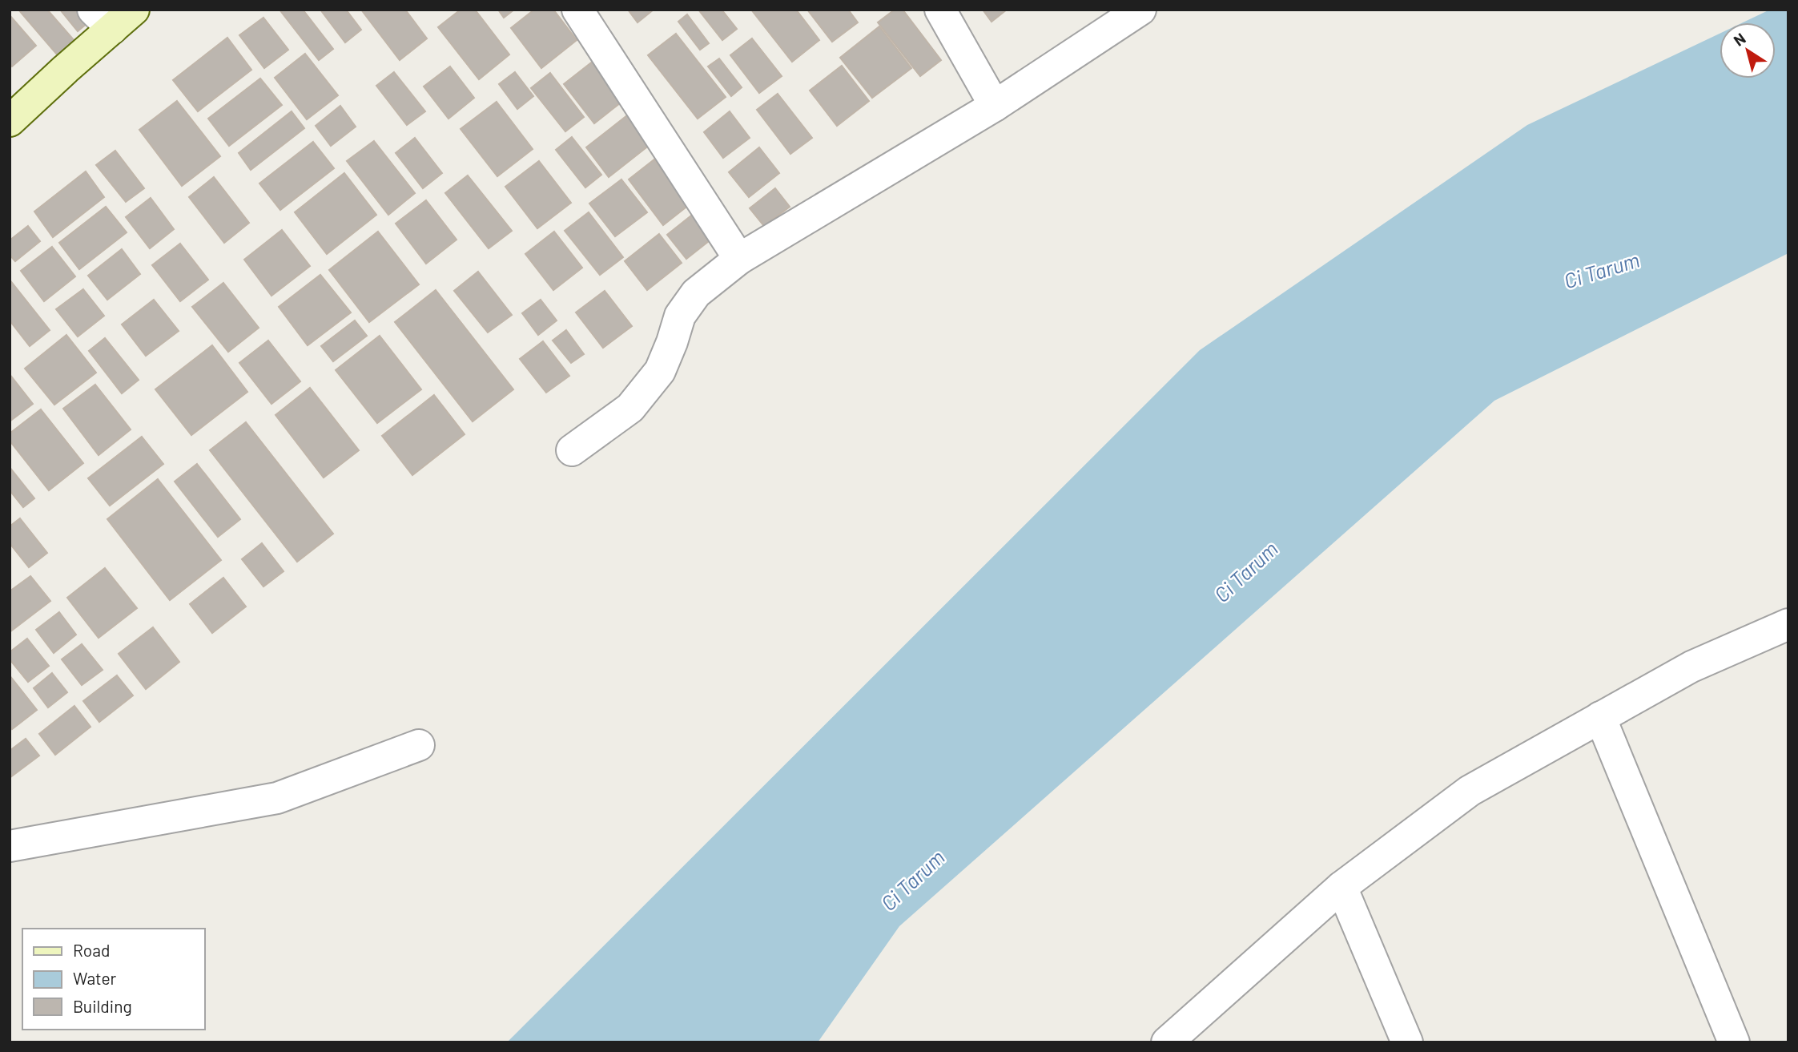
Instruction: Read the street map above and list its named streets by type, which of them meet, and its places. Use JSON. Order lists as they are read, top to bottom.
{
  "water": ["Ci Tarum"],
  "legend": ["Road", "Water", "Building"],
  "north": "top left"
}
